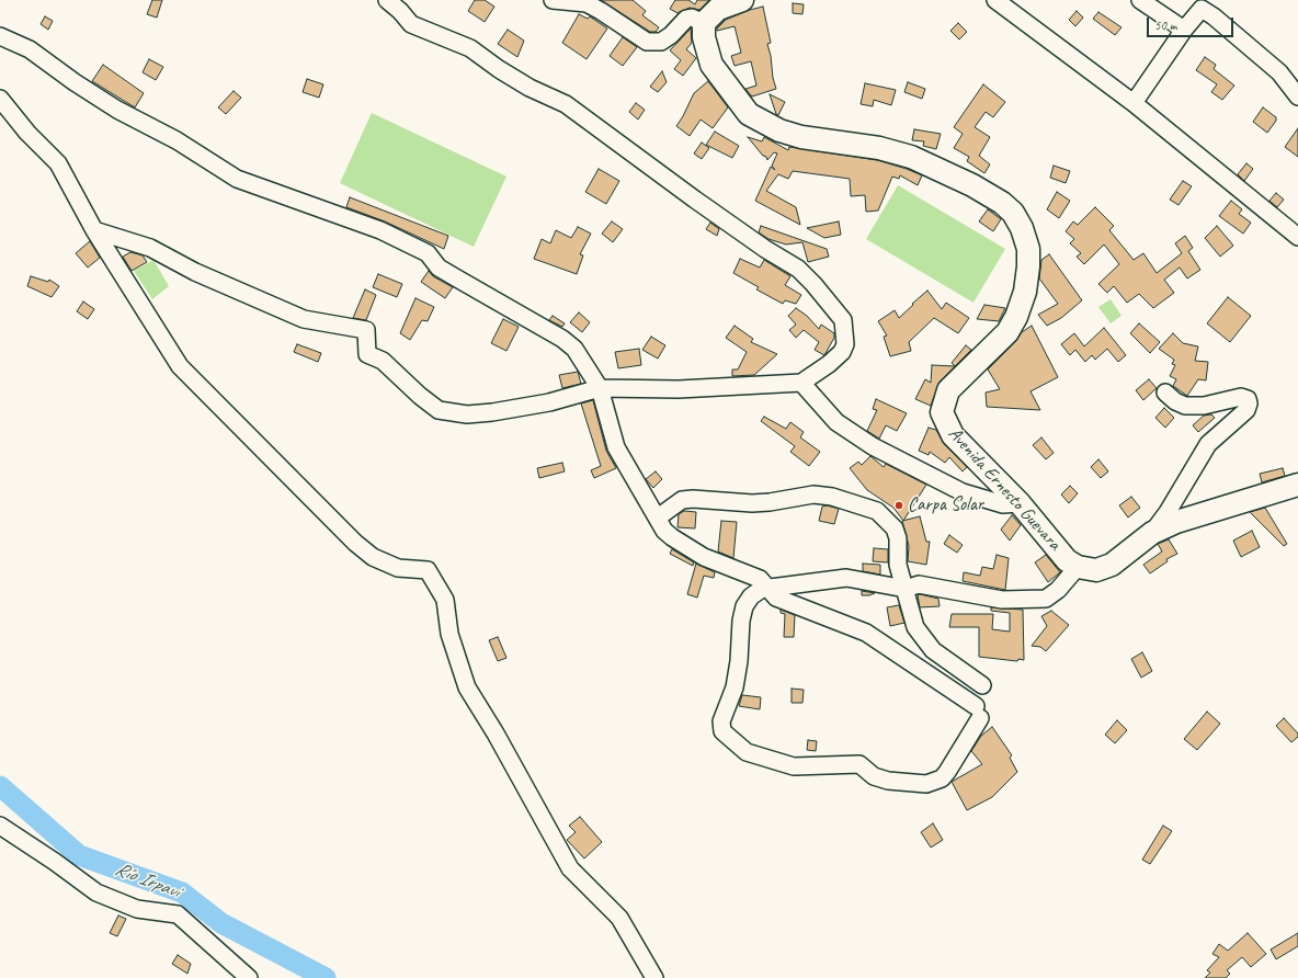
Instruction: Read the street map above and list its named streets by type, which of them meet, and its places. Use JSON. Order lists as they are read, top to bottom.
{
  "streets": {
    "main road": ["Avenida Ernesto Guevara"]
  },
  "water": ["Río Irpavi"],
  "places": ["Carpa Solar"],
  "scale_bar": "50 m"
}
